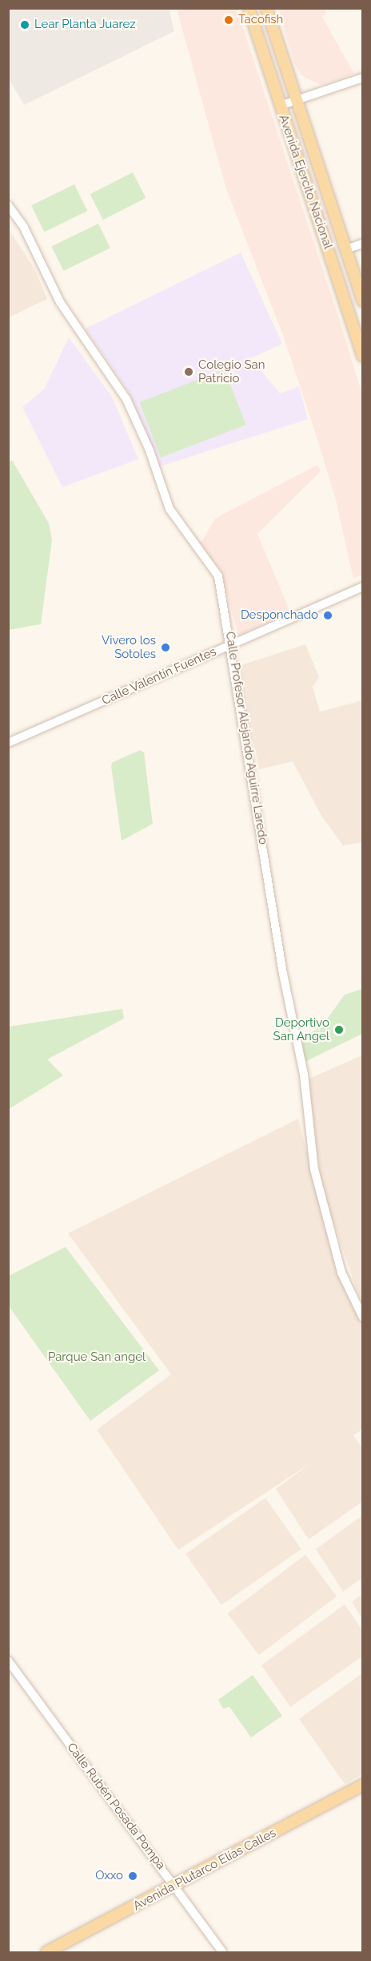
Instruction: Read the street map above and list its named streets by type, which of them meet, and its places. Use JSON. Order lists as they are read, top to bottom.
{
  "streets": {
    "main road": ["Avenida Ejercito Nacional", "Avenida Plutarco Elías Calles"],
    "street": ["Calle Valentín Fuentes", "Calle Profesor Alejando Aguirre Laredo", "Calle Rubén Posada Pompa"]
  },
  "crossings": [
    ["Calle Valentín Fuentes", "Calle Profesor Alejando Aguirre Laredo"],
    ["Calle Rubén Posada Pompa", "Avenida Plutarco Elías Calles"]
  ],
  "parks": ["Parque San angel"],
  "places": [
    "Tacofish",
    "Lear Planta Juarez",
    "Colegio San Patricio",
    "Desponchado",
    "Vivero los Sotoles",
    "Deportivo San Angel",
    "Oxxo"
  ]
}
